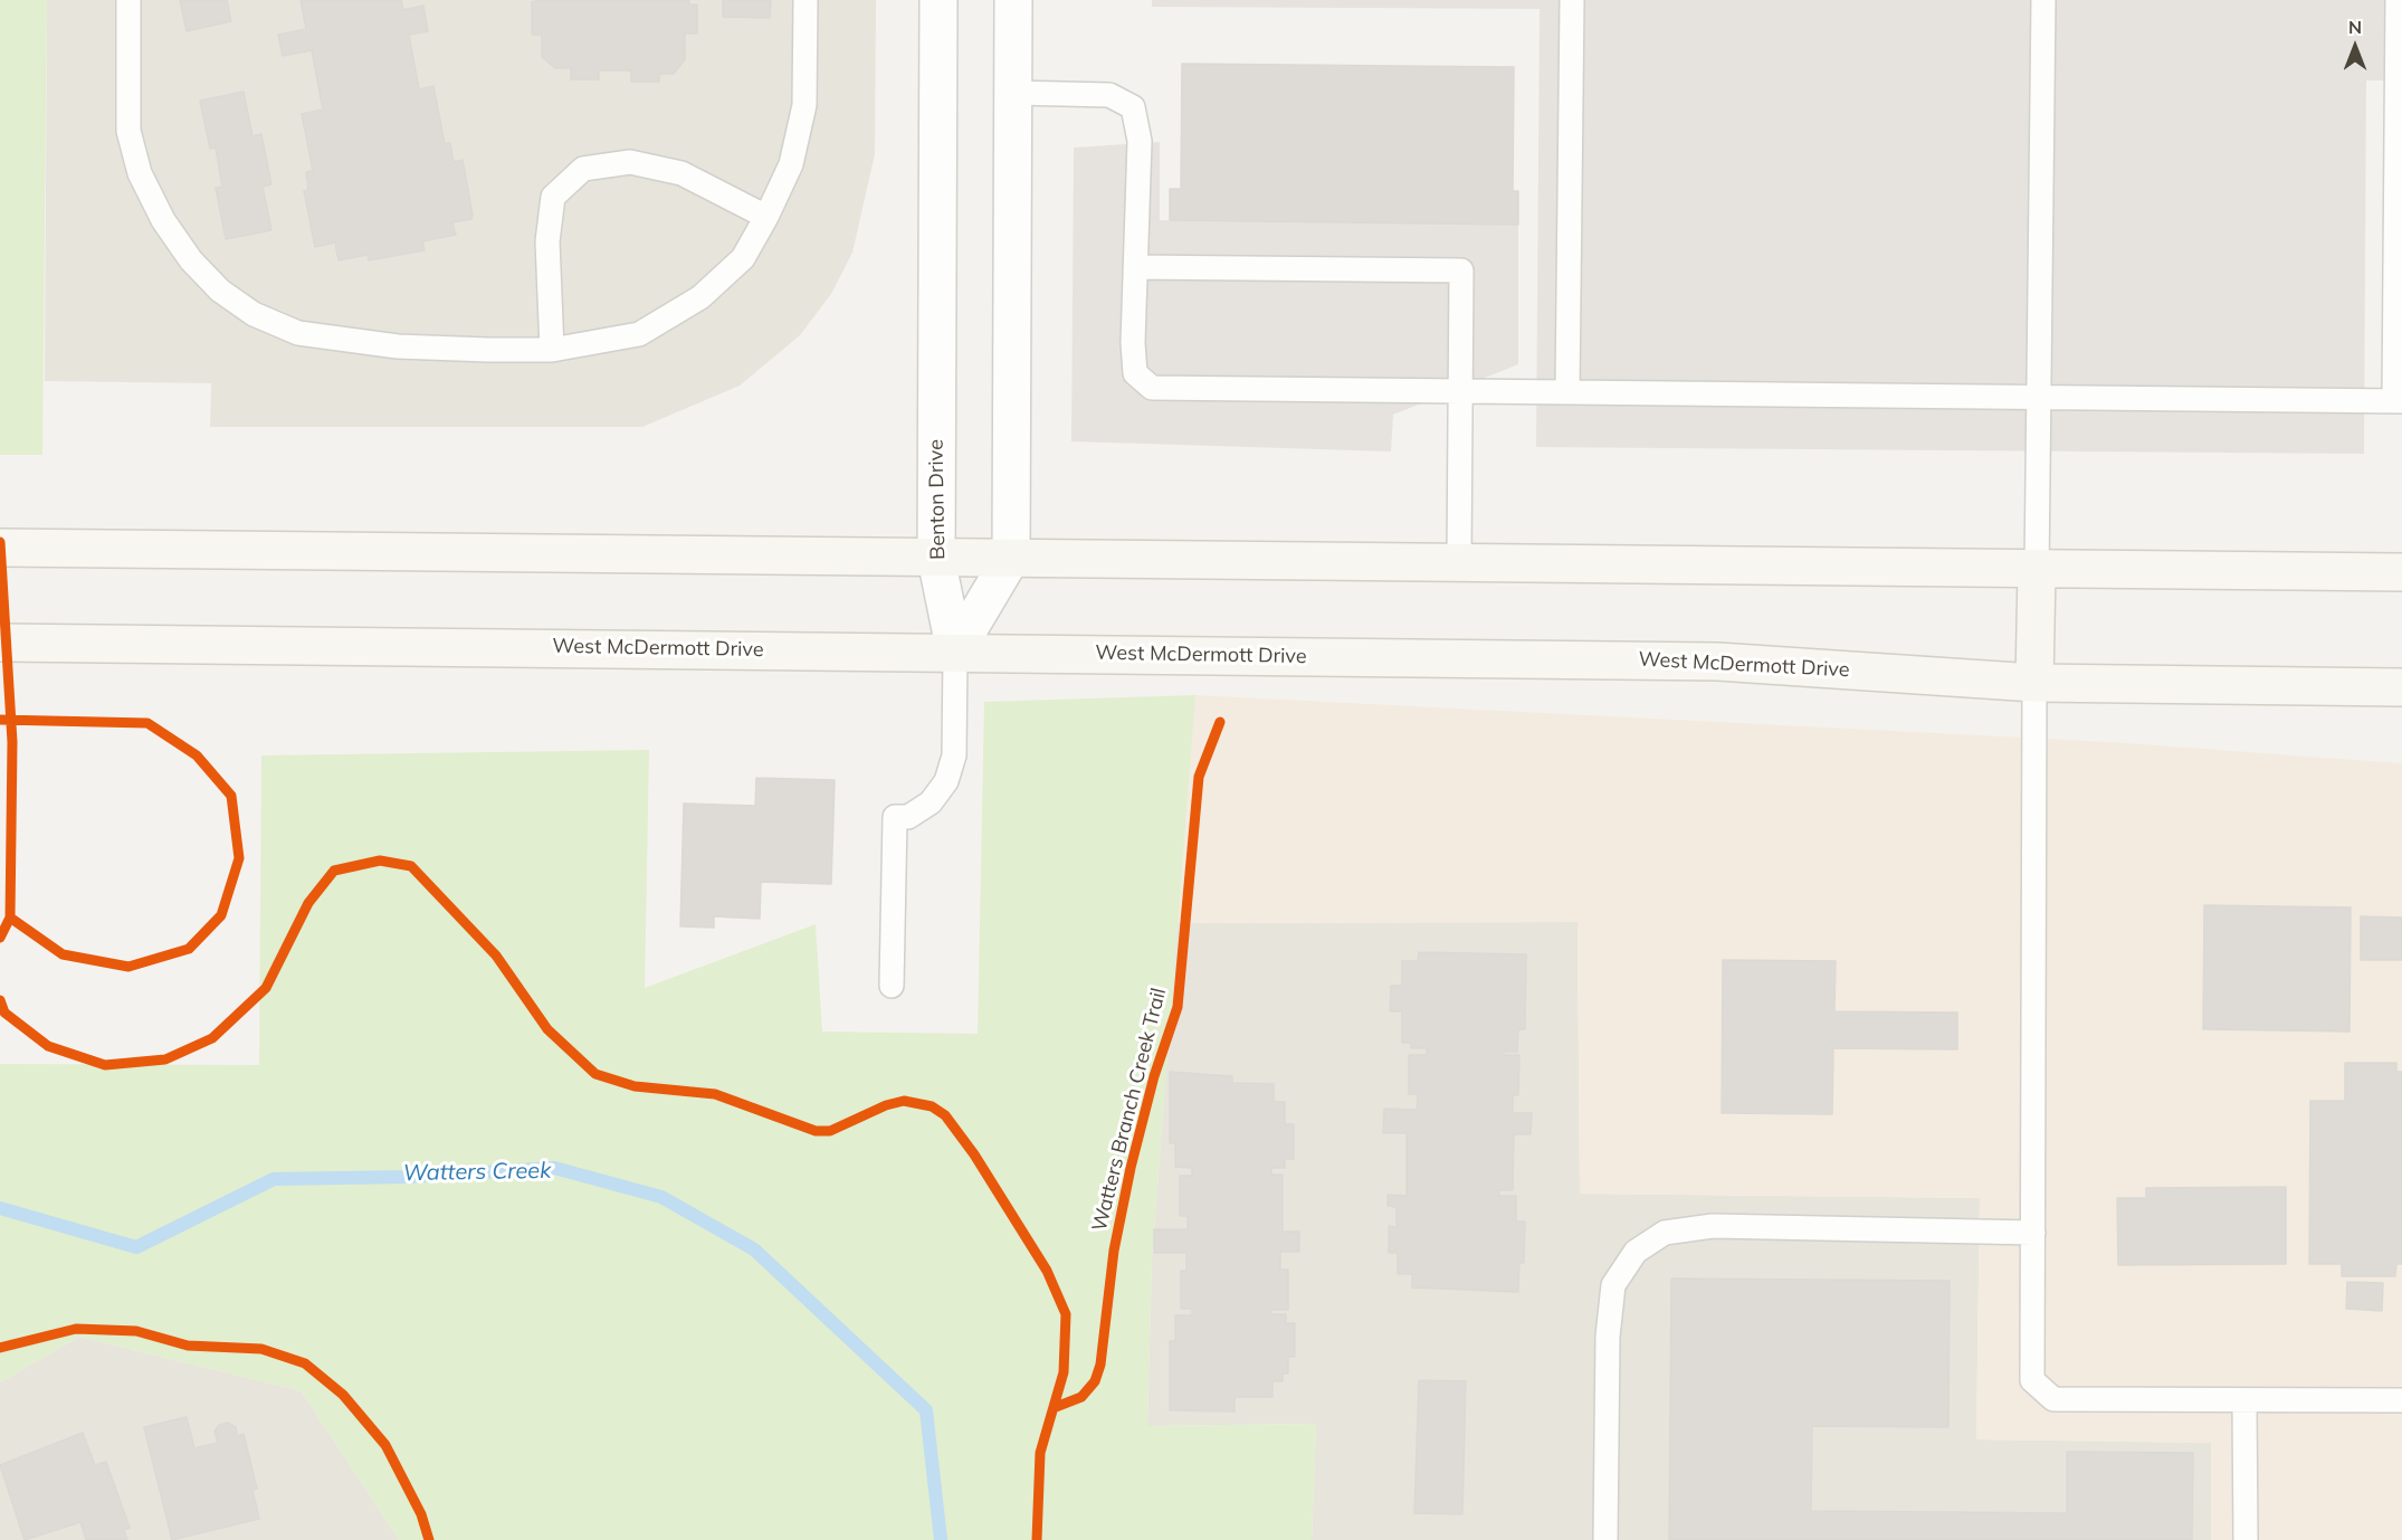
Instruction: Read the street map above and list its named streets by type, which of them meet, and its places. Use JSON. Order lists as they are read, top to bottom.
{
  "streets": {
    "main road": ["West McDermott Drive"],
    "street": ["Benton Drive"],
    "cycle path": ["Watters Branch Creek Trail"]
  },
  "crossings": [
    ["Benton Drive", "West McDermott Drive"]
  ],
  "water": ["Watters Creek"],
  "north": "top"
}
